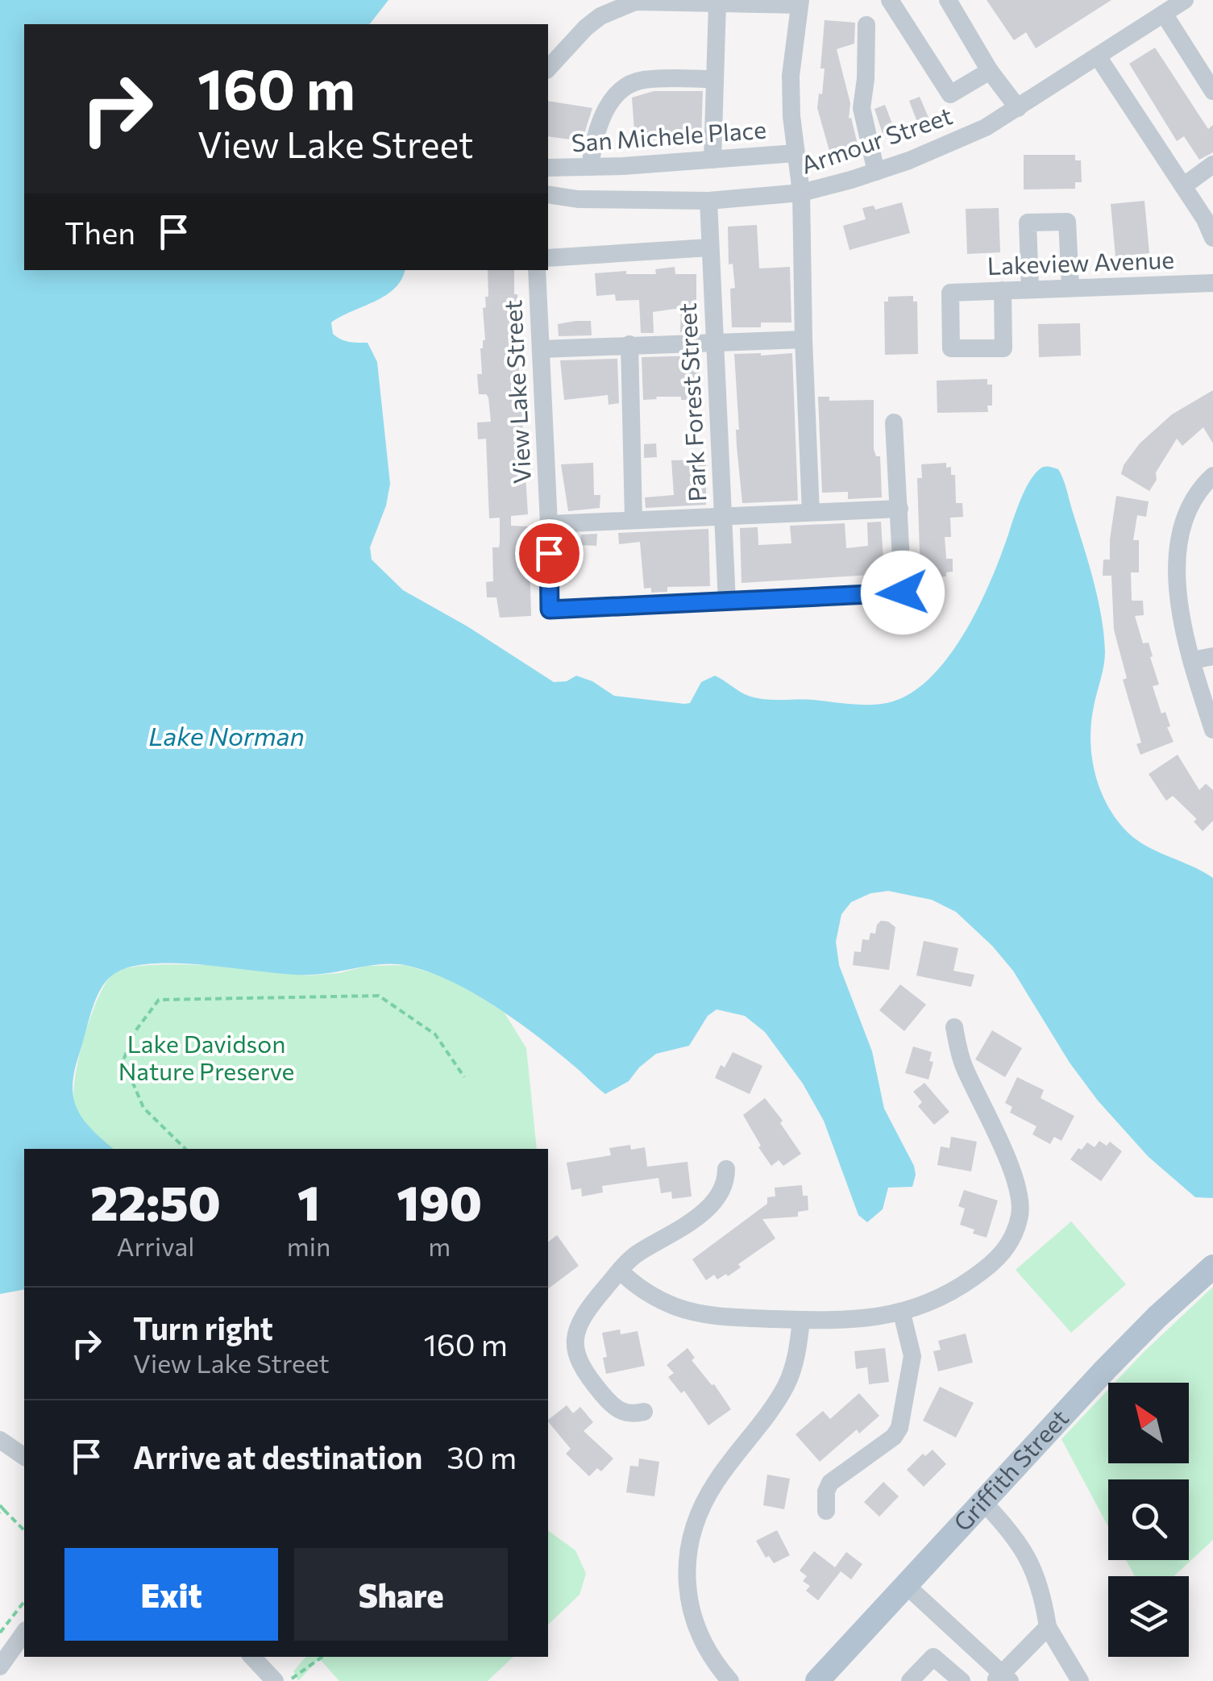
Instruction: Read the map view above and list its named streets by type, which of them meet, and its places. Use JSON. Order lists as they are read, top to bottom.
{
  "streets": {
    "main road": ["Griffith Street"],
    "street": [
      "San Michele Place",
      "Armour Street",
      "Lakeview Avenue",
      "View Lake Street",
      "Park Forest Street"
    ]
  },
  "crossings": [
    ["Armour Street", "Park Forest Street"],
    ["View Lake Street", "Park Forest Street"]
  ],
  "water": ["Lake Norman"],
  "parks": ["Lake Davidson Nature Preserve"],
  "north": "top left",
  "page": {
    "turn": ["160 m", "View Lake Street"],
    "then": "Then",
    "eta": [
      "22:50",
      "Arrival",
      "1",
      "min",
      "190",
      "m"
    ],
    "list": [
      {
        "name": "Turn right",
        "note": "View Lake Street",
        "value": "160 m"
      },
      {
        "name": "Arrive at destination",
        "value": "30 m"
      }
    ],
    "buttons": ["Exit", "Share"]
  }
}
